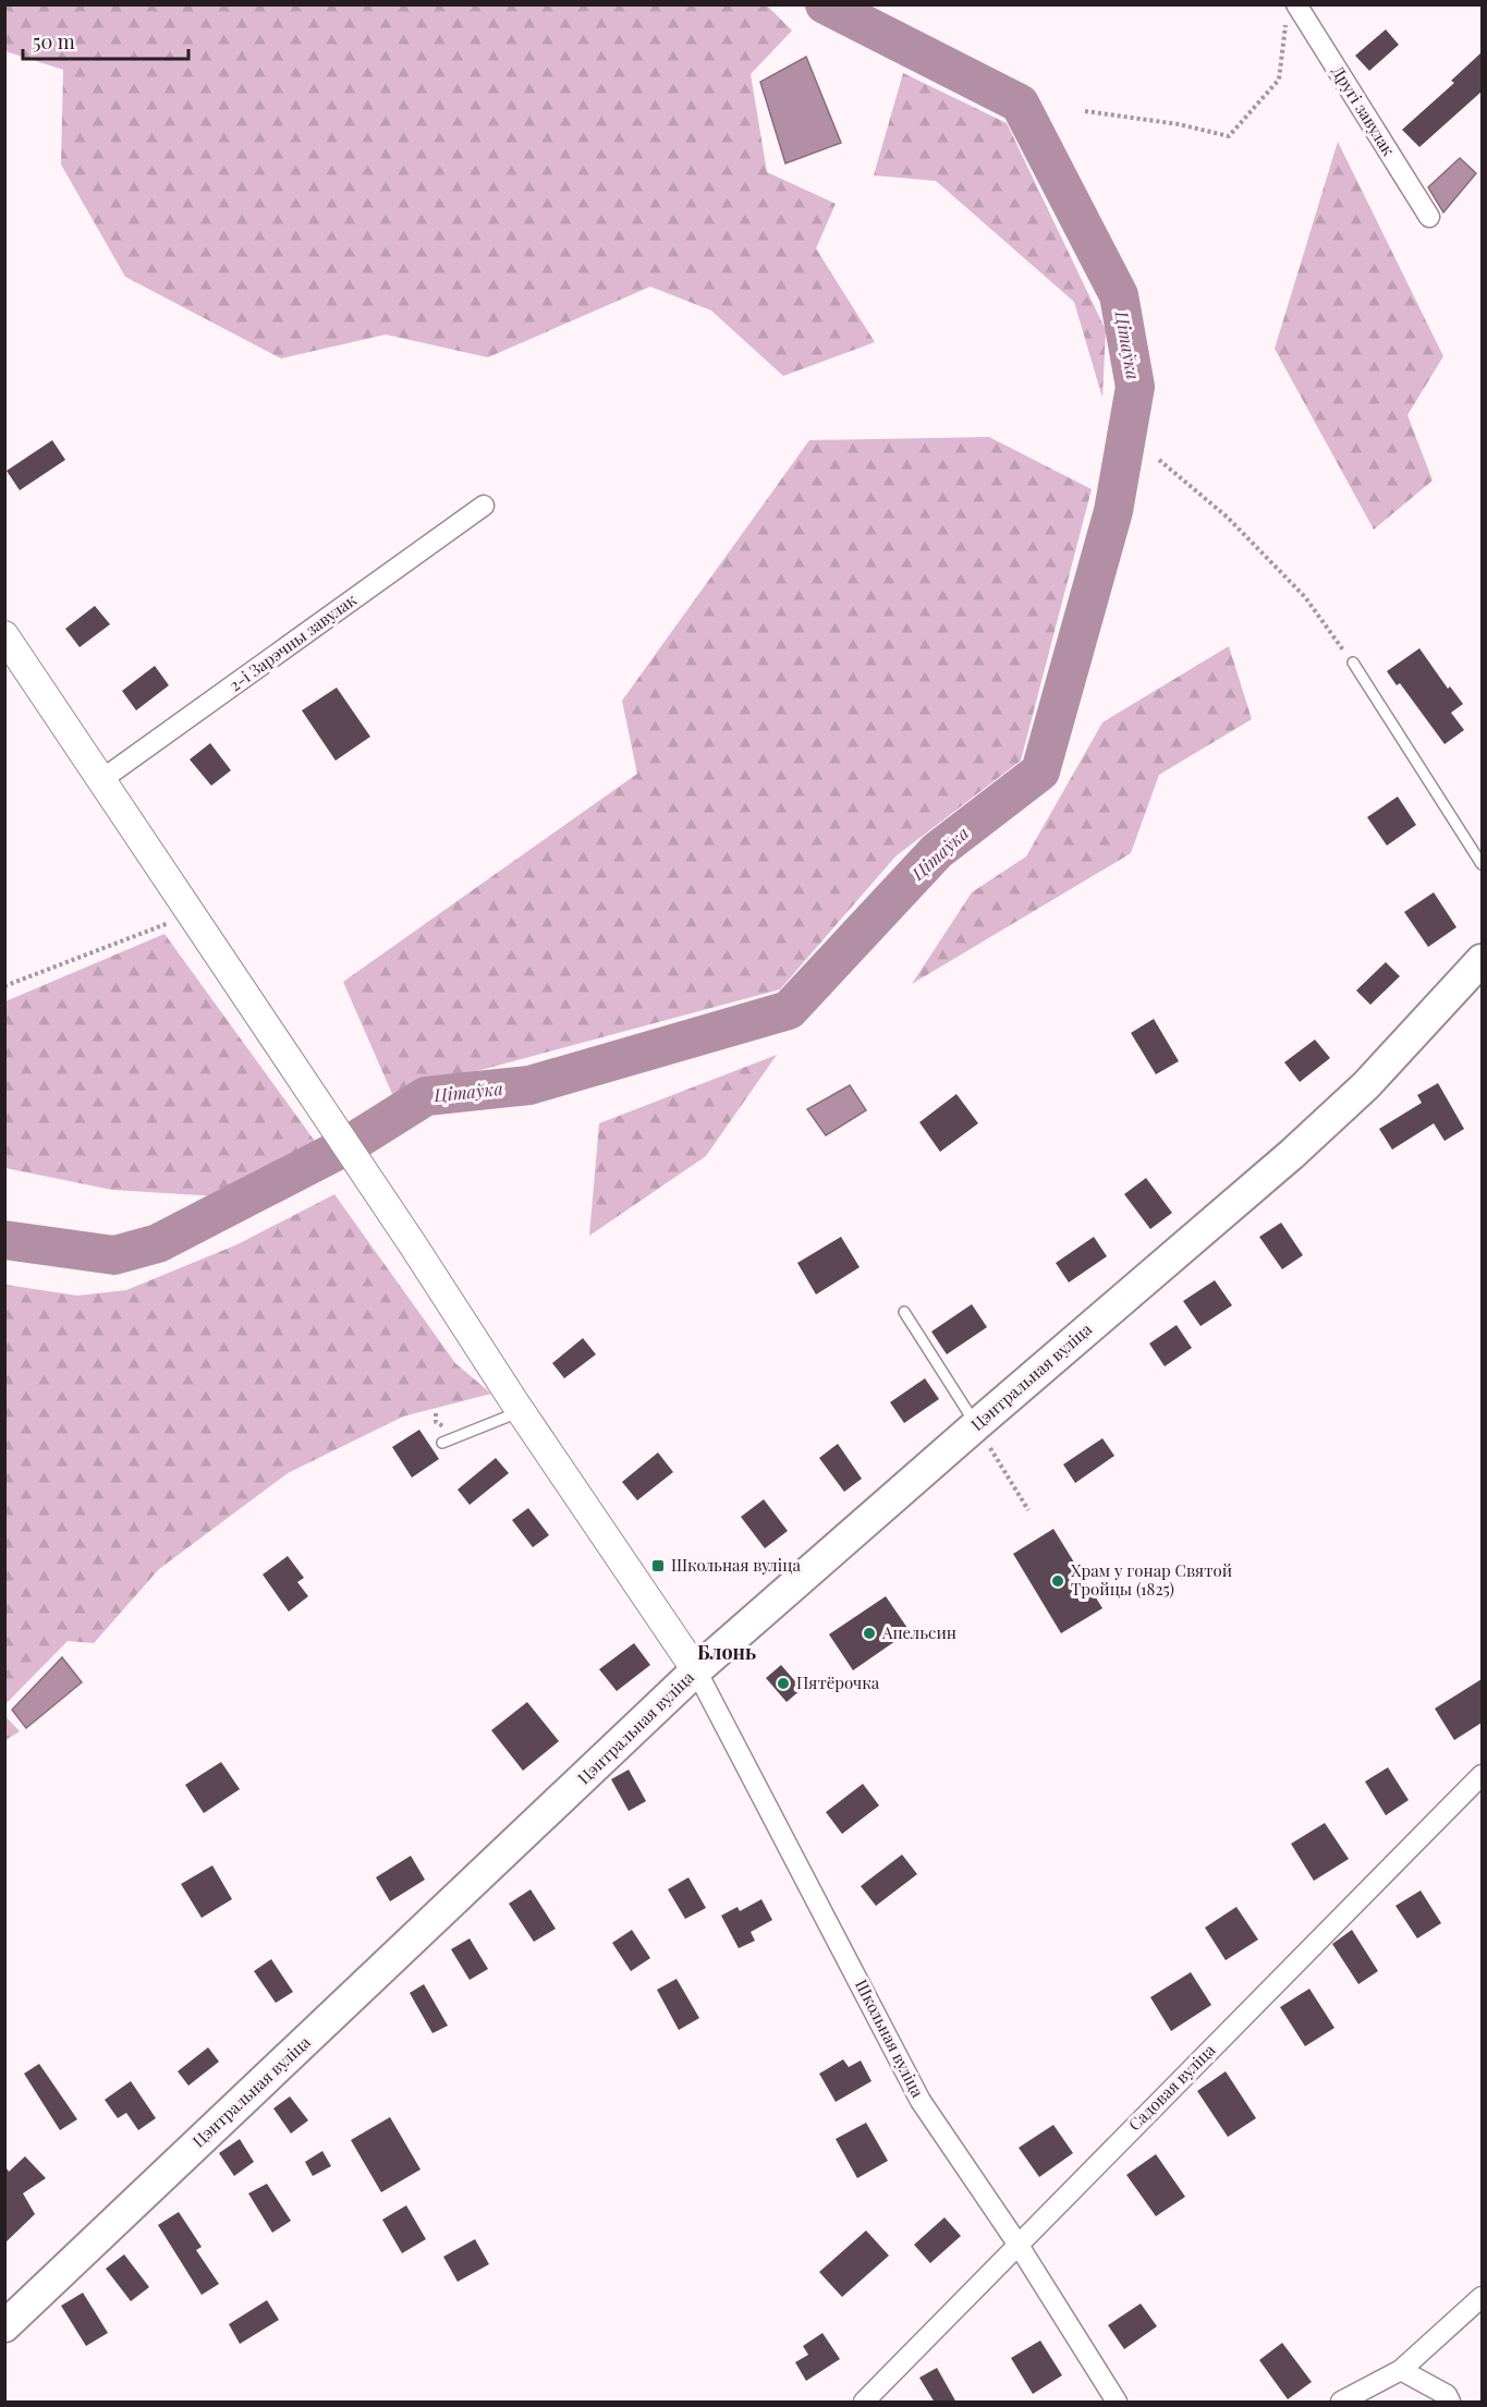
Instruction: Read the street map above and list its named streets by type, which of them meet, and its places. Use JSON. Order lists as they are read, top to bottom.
{
  "streets": {
    "main road": ["Цэнтральная вуліца", "Школьная вуліца"],
    "street": ["Другі завулак", "2-і Зарэчны завулак", "Садовая вуліца"]
  },
  "crossings": [
    ["2-і Зарэчны завулак", "Школьная вуліца"],
    ["Цэнтральная вуліца", "Школьная вуліца"],
    ["Школьная вуліца", "Садовая вуліца"]
  ],
  "districts": ["Блонь"],
  "water": ["Цітаўка"],
  "places": {
    "transit": ["Школьная вуліца"],
    "other": ["Храм у гонар Святой Тройцы (1825)", "Апельсин", "Пятёрочка"]
  },
  "scale_bar": "50 m"
}
